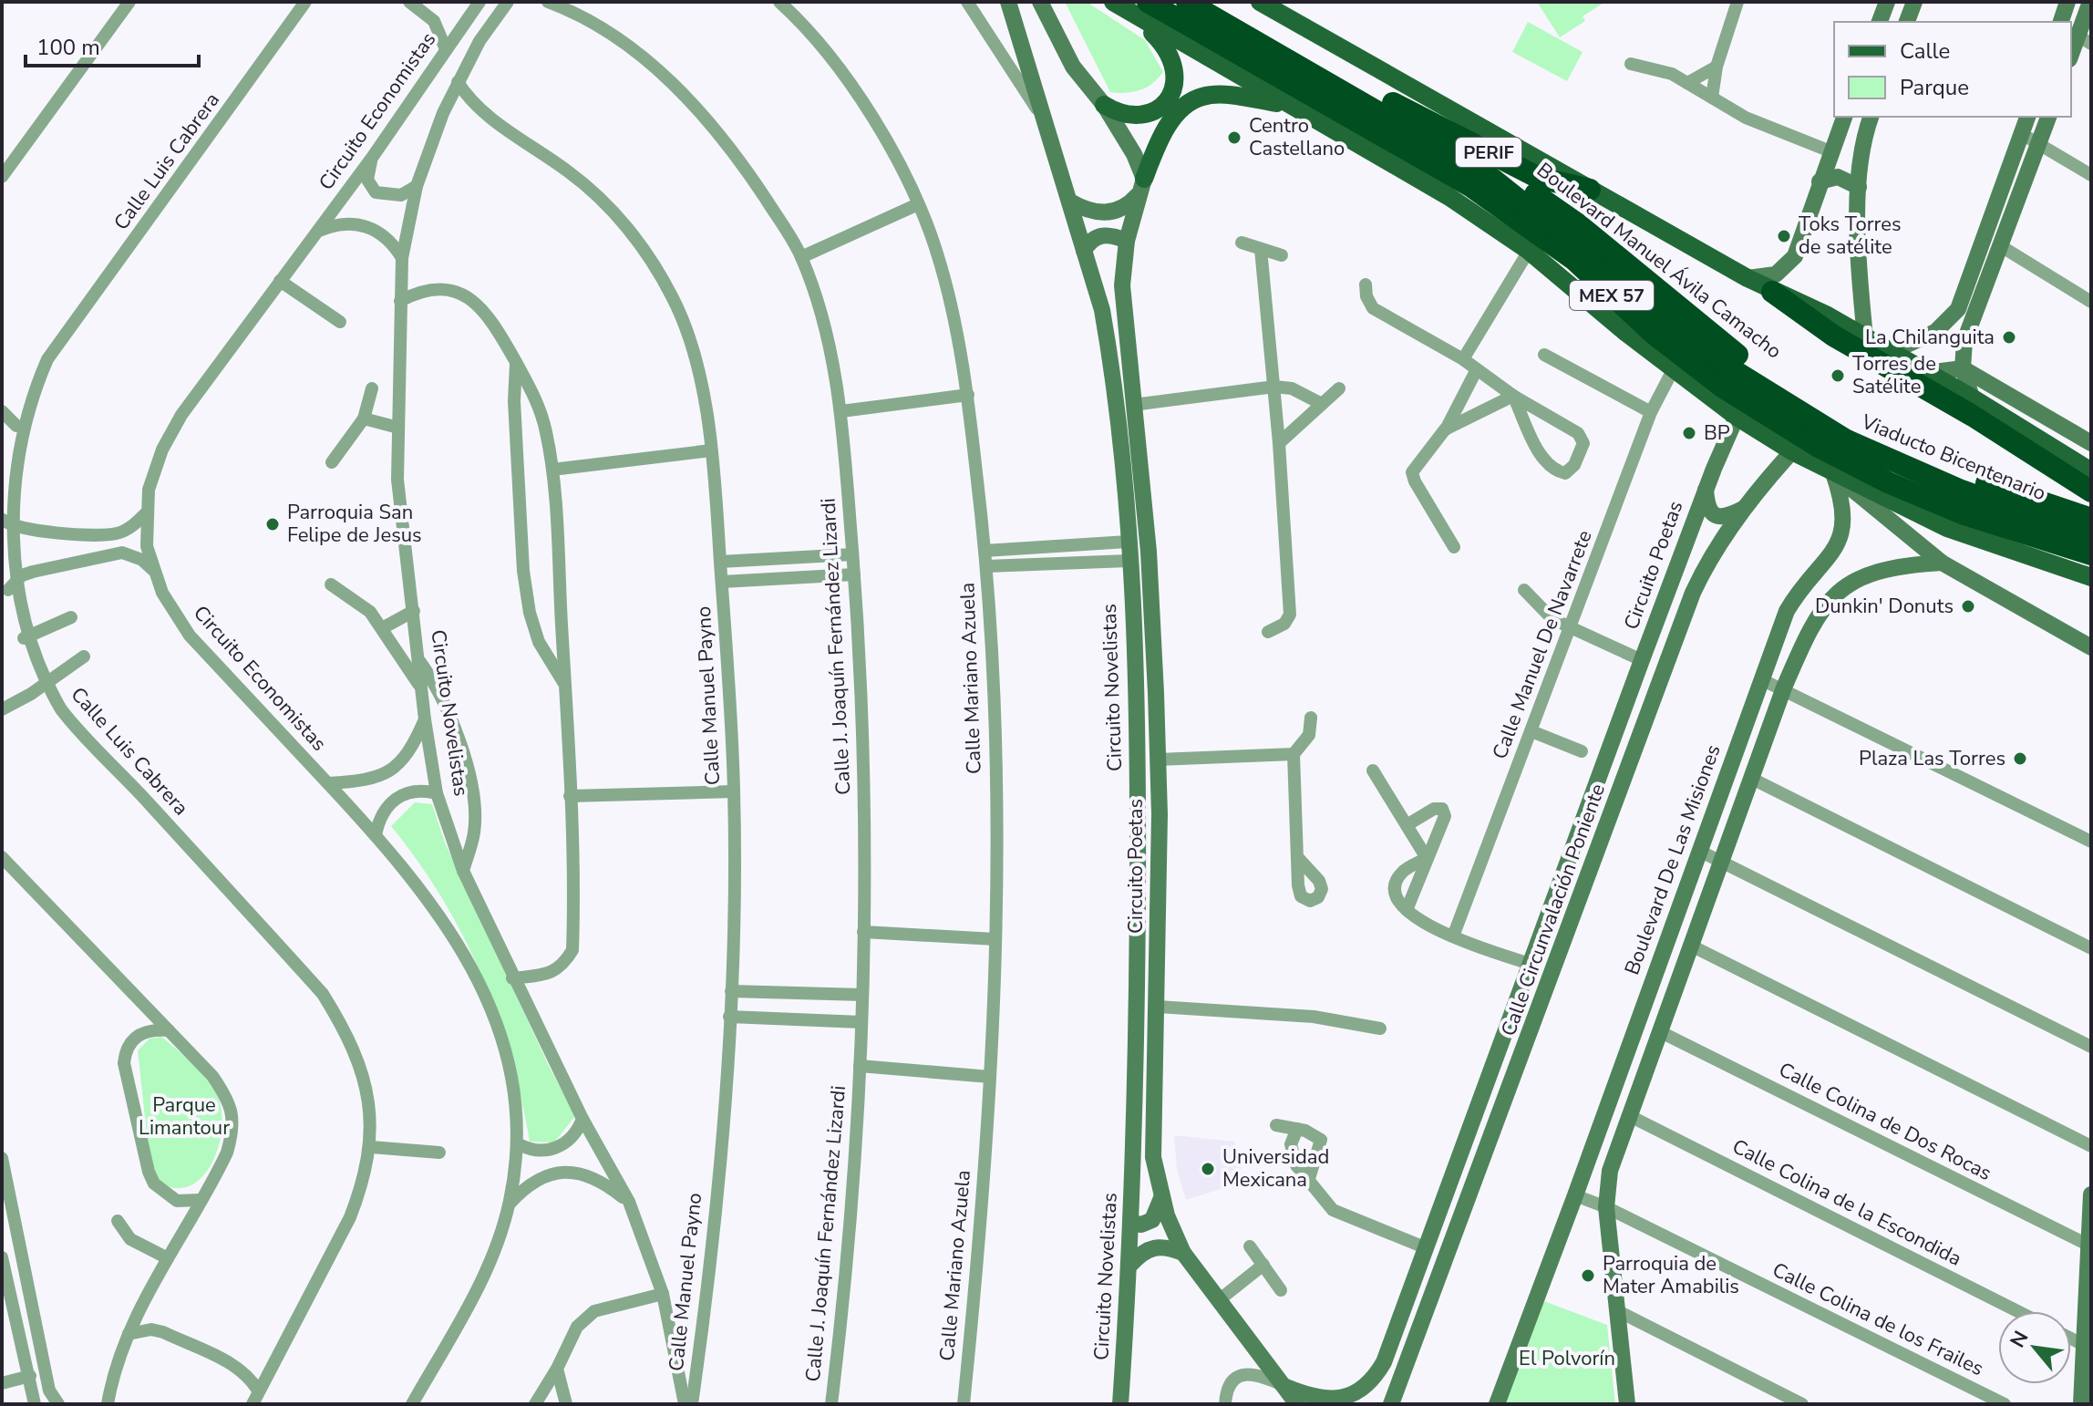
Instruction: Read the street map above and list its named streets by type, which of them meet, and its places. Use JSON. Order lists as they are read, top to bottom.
{
  "streets": {
    "highway": [
      "PERIF",
      "Boulevard Manuel Ávila Camacho",
      "MEX 57",
      "Viaducto Bicentenario"
    ],
    "main road": [
      "Circuito Poetas",
      "Circuito Novelistas",
      "Boulevard De Las Misiones",
      "Calle Circunvalación Poniente"
    ],
    "street": [
      "Circuito Economistas",
      "Calle Luis Cabrera",
      "Calle Manuel De Navarrete",
      "Calle J. Joaquín Fernández Lizardi",
      "Calle Mariano Azuela",
      "Calle Manuel Payno",
      "Calle Colina de Dos Rocas",
      "Calle Colina de la Escondida",
      "Calle Colina de los Frailes"
    ]
  },
  "crossings": [
    ["PERIF", "Boulevard Manuel Ávila Camacho"],
    ["Circuito Novelistas", "Calle Manuel Payno"],
    ["Boulevard De Las Misiones", "Calle Colina de los Frailes"]
  ],
  "parks": ["Parque Limantour", "El Polvorín"],
  "places": [
    "Centro Castellano",
    "Toks Torres de satélite",
    "La Chilanguita",
    "Torres de Satélite",
    "BP",
    "Parroquia San Felipe de Jesus",
    "Dunkin' Donuts",
    "Plaza Las Torres",
    "Universidad Mexicana",
    "Parroquia de Mater Amabilis"
  ],
  "legend": ["Calle", "Parque"],
  "scale_bar": "100 m",
  "north": "top left"
}
